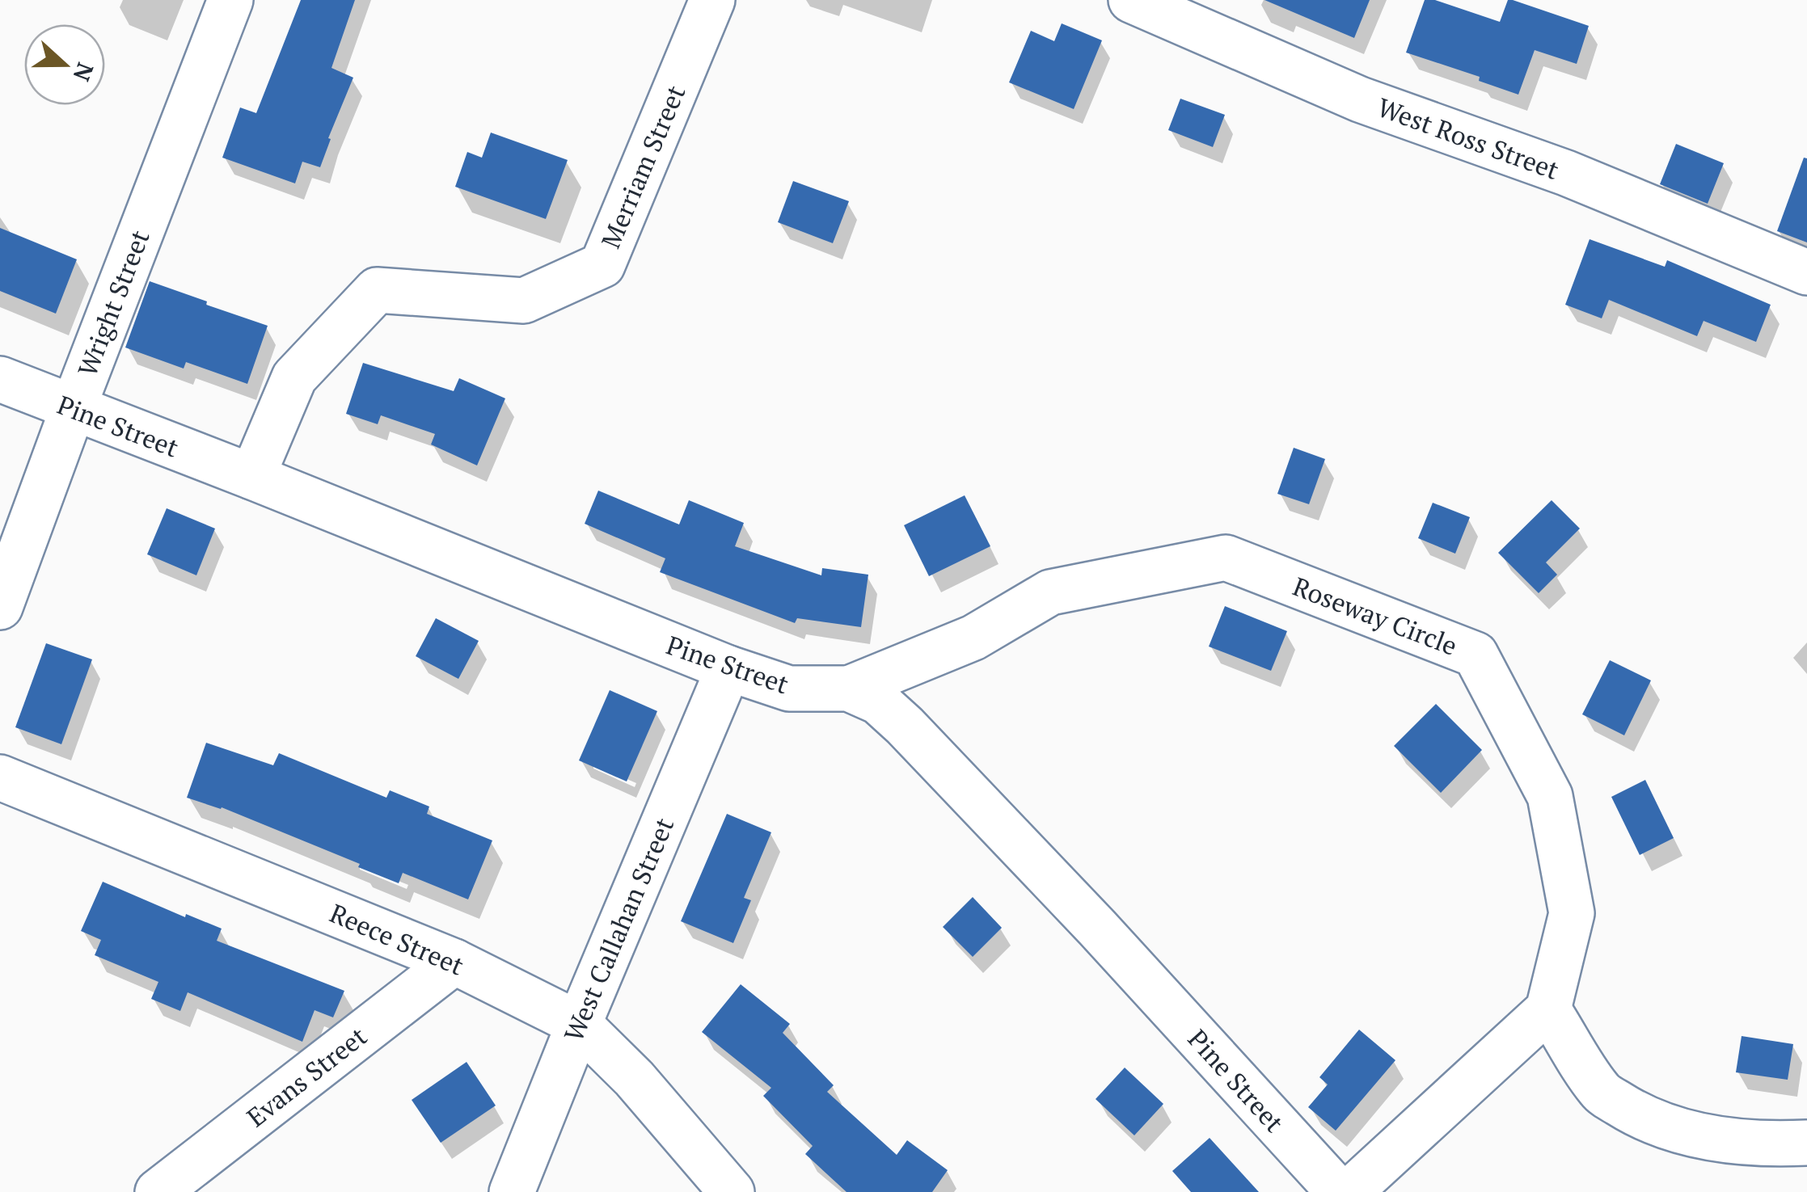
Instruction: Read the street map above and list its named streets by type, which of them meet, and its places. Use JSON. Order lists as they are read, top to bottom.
{
  "streets": {
    "street": [
      "West Ross Street",
      "Merriam Street",
      "Wright Street",
      "Pine Street",
      "Roseway Circle",
      "West Callahan Street",
      "Reece Street",
      "Evans Street"
    ]
  },
  "crossings": [
    ["Merriam Street", "Pine Street"],
    ["Wright Street", "Pine Street"],
    ["Pine Street", "Roseway Circle"],
    ["Pine Street", "West Callahan Street"],
    ["West Callahan Street", "Reece Street"],
    ["Reece Street", "Evans Street"]
  ],
  "north": "right"
}
